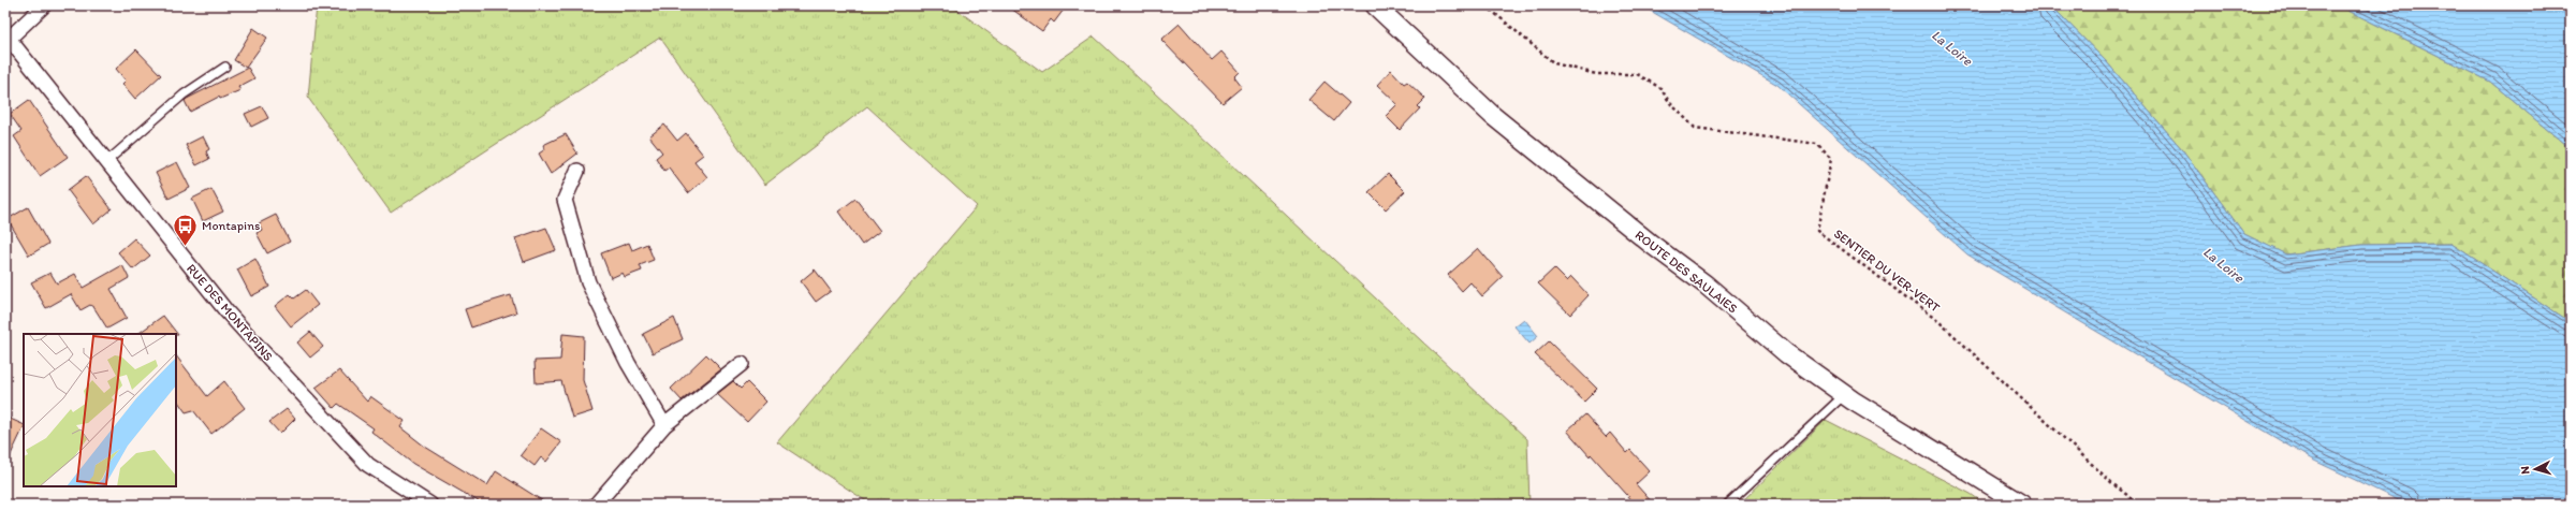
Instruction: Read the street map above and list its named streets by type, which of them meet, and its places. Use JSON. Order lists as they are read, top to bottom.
{
  "streets": {
    "street": ["ROUTE DES SAULAIES", "RUE DES MONTAPINS"],
    "path": ["SENTIER DU VER-VERT"]
  },
  "water": ["La Loire"],
  "places": {
    "bus stop": ["Montapins"]
  },
  "north": "left"
}
